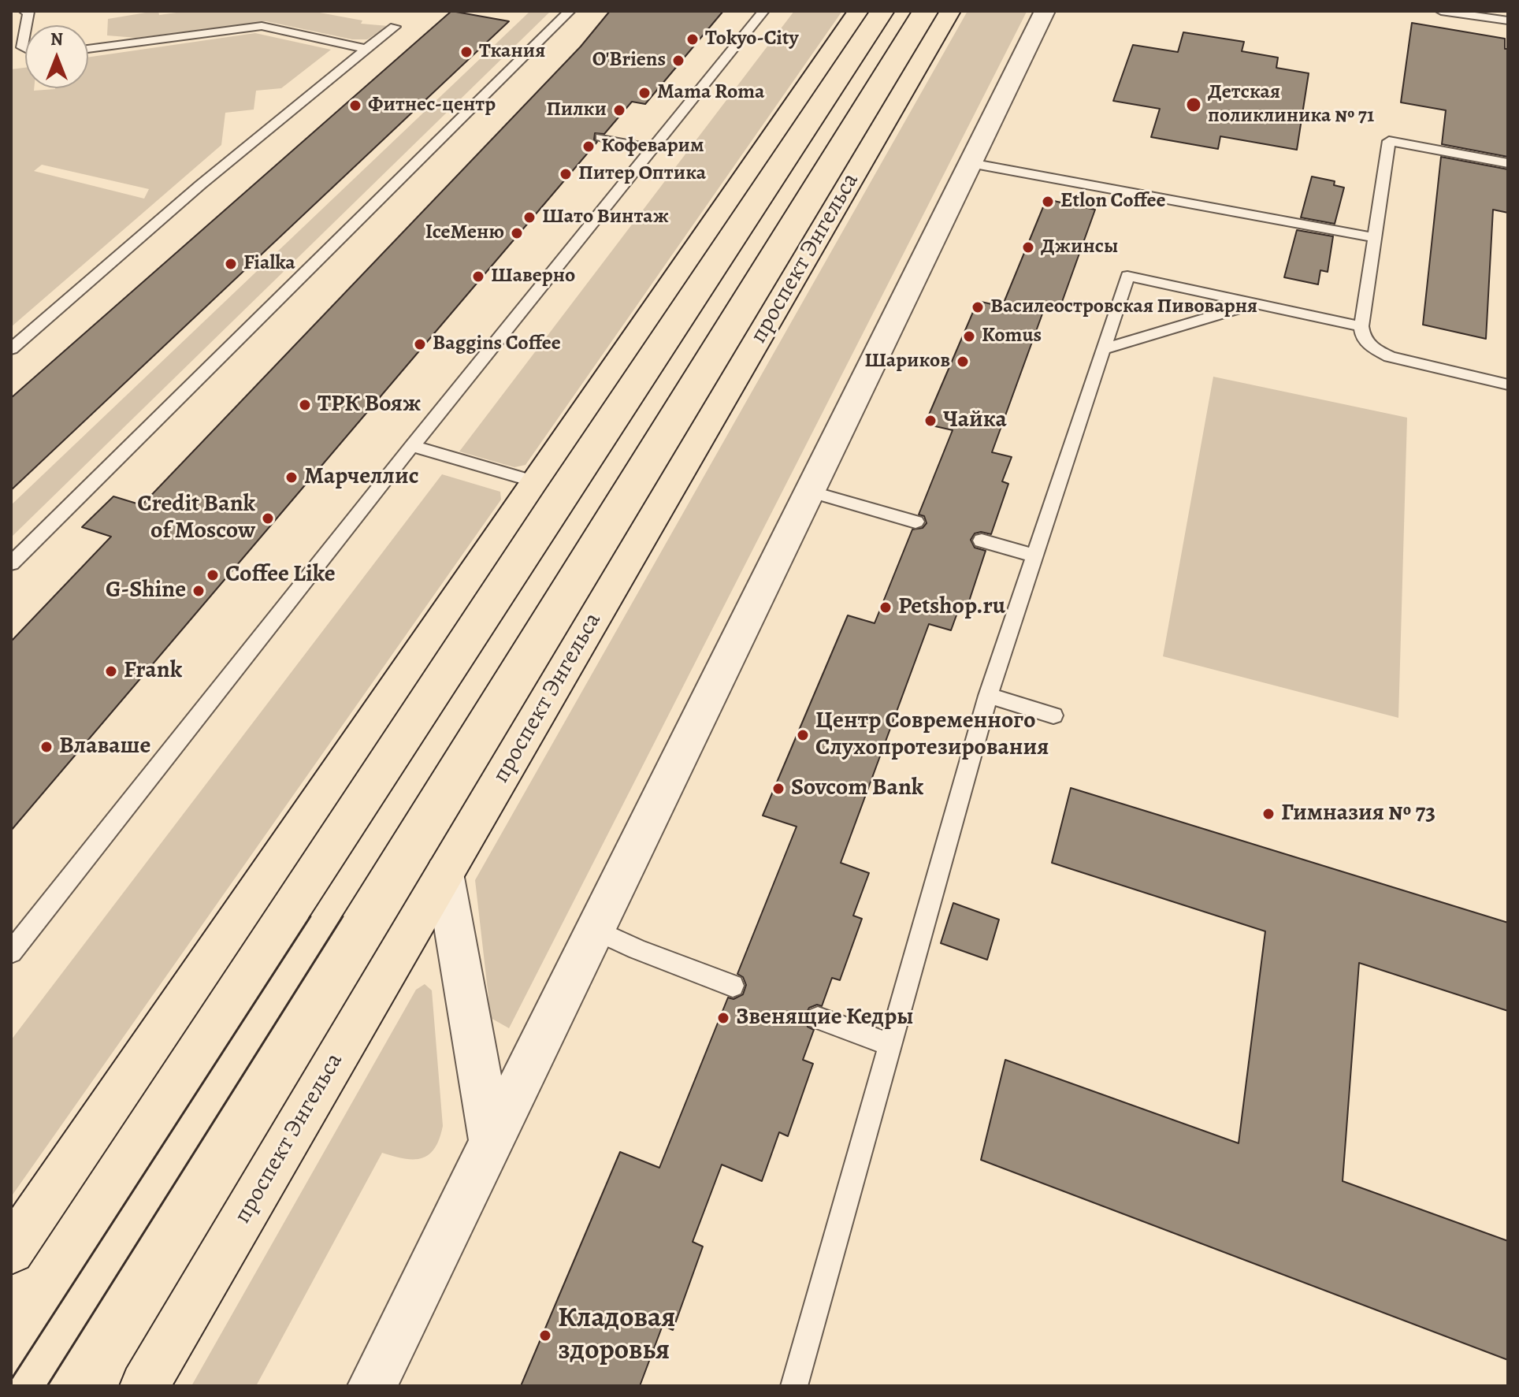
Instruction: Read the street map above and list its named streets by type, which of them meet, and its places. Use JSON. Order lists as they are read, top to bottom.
{
  "streets": {
    "main road": ["проспект Энгельса"]
  },
  "places": [
    "Tokyo-City",
    "Ткания",
    "O'Briens",
    "Mama Roma",
    "Детская поликлиника № 71",
    "Фитнес-центр",
    "Пилки",
    "Кофеварим",
    "Питер Оптика",
    "Etlon Coffee",
    "Шато Винтаж",
    "IceМеню",
    "Джинсы",
    "Fialka",
    "Шаверно",
    "Василеостровская Пивоварня",
    "Komus",
    "Baggins Coffee",
    "Шариков",
    "ТРК Вояж",
    "Чайка",
    "Марчеллис",
    "Credit Bank of Moscow",
    "Coffee Like",
    "G-Shine",
    "Petshop.ru",
    "Frank",
    "Центр Современного Слухопротезирования",
    "Влаваше",
    "Sovcom Bank",
    "Гимназия № 73",
    "Звенящие Кедры",
    "Кладовая здоровья"
  ],
  "north": "top"
}
